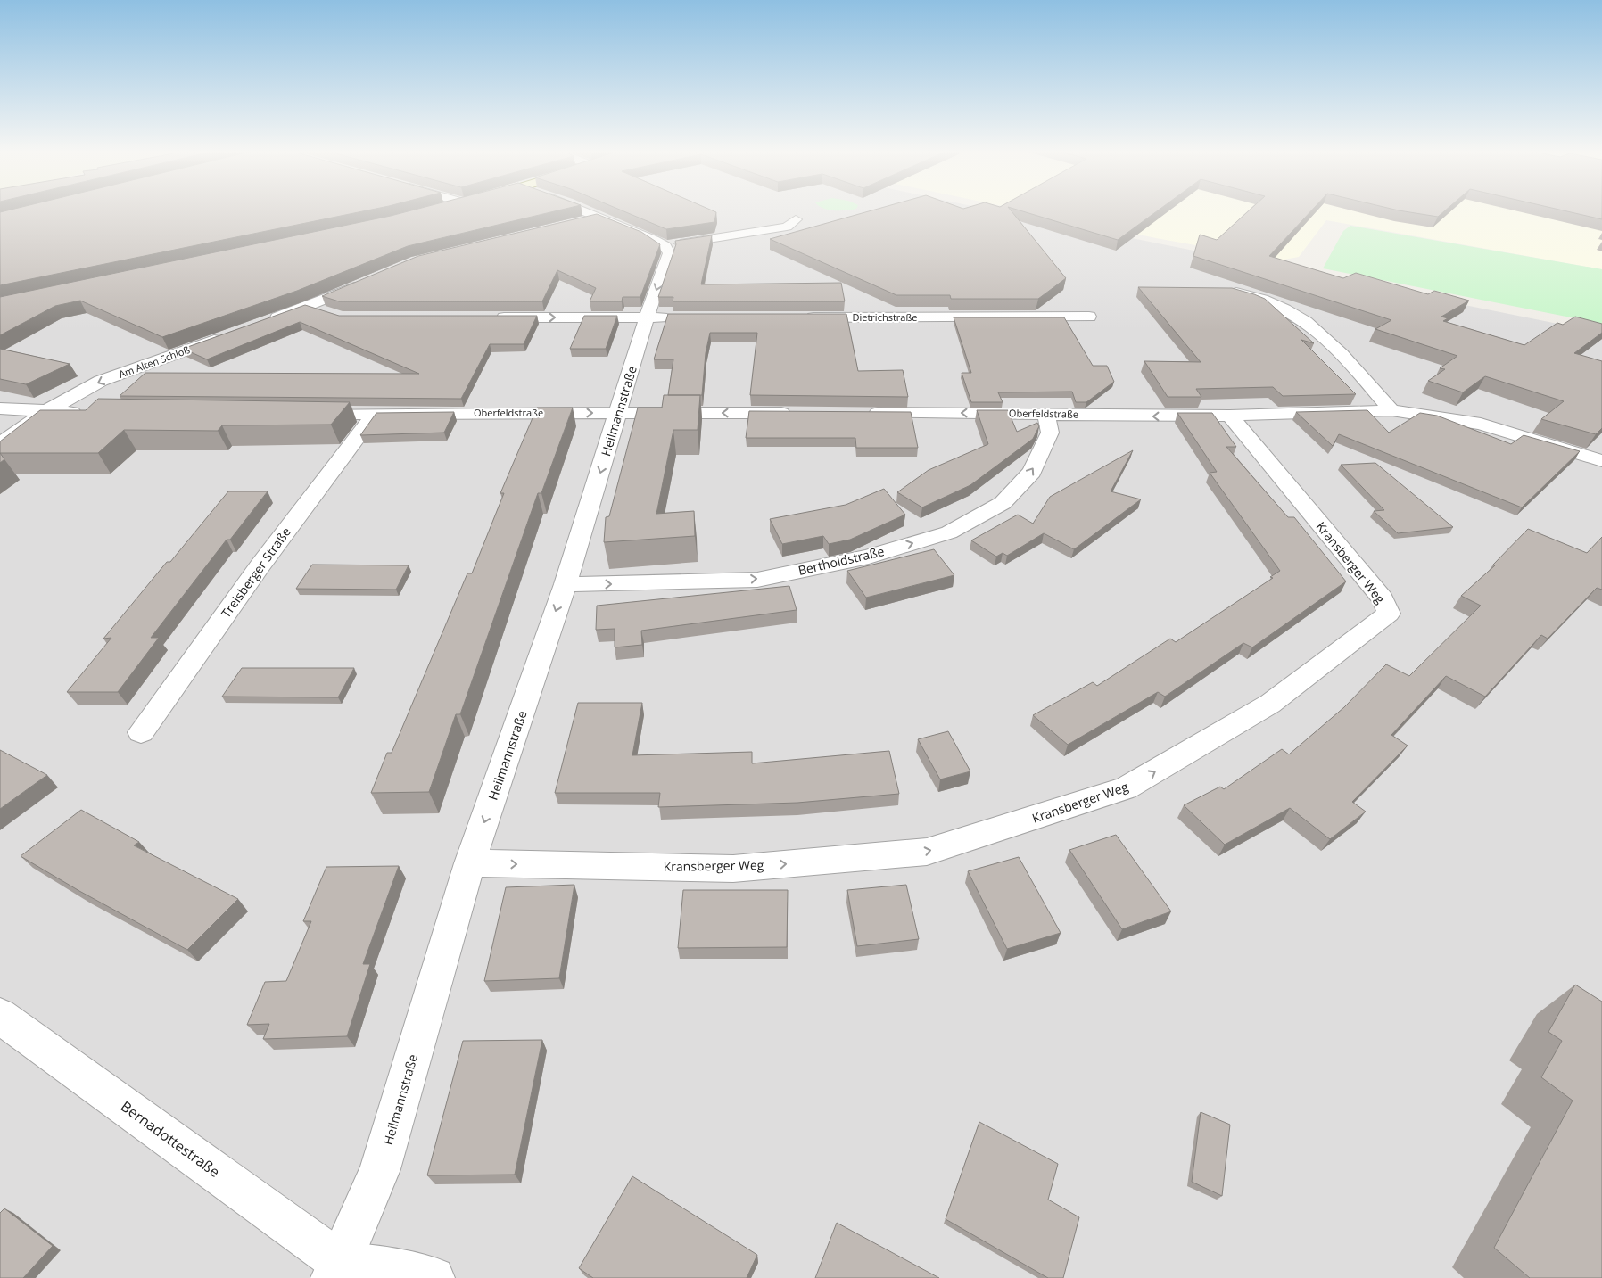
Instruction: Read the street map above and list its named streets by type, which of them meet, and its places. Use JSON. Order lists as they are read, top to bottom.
{
  "streets": {
    "street": [
      "Dietrichstraße",
      "Am Alten Schloß",
      "Heilmannstraße",
      "Oberfeldstraße",
      "Bertholdstraße",
      "Kransberger Weg",
      "Treisberger Straße",
      "Bernadottestraße"
    ]
  },
  "crossings": [
    ["Heilmannstraße", "Oberfeldstraße"],
    ["Heilmannstraße", "Bertholdstraße"],
    ["Heilmannstraße", "Kransberger Weg"],
    ["Heilmannstraße", "Bernadottestraße"],
    ["Oberfeldstraße", "Bertholdstraße"],
    ["Oberfeldstraße", "Kransberger Weg"],
    ["Oberfeldstraße", "Treisberger Straße"]
  ],
  "one_way": ["Am Alten Schloß", "Heilmannstraße", "Bertholdstraße"]
}
